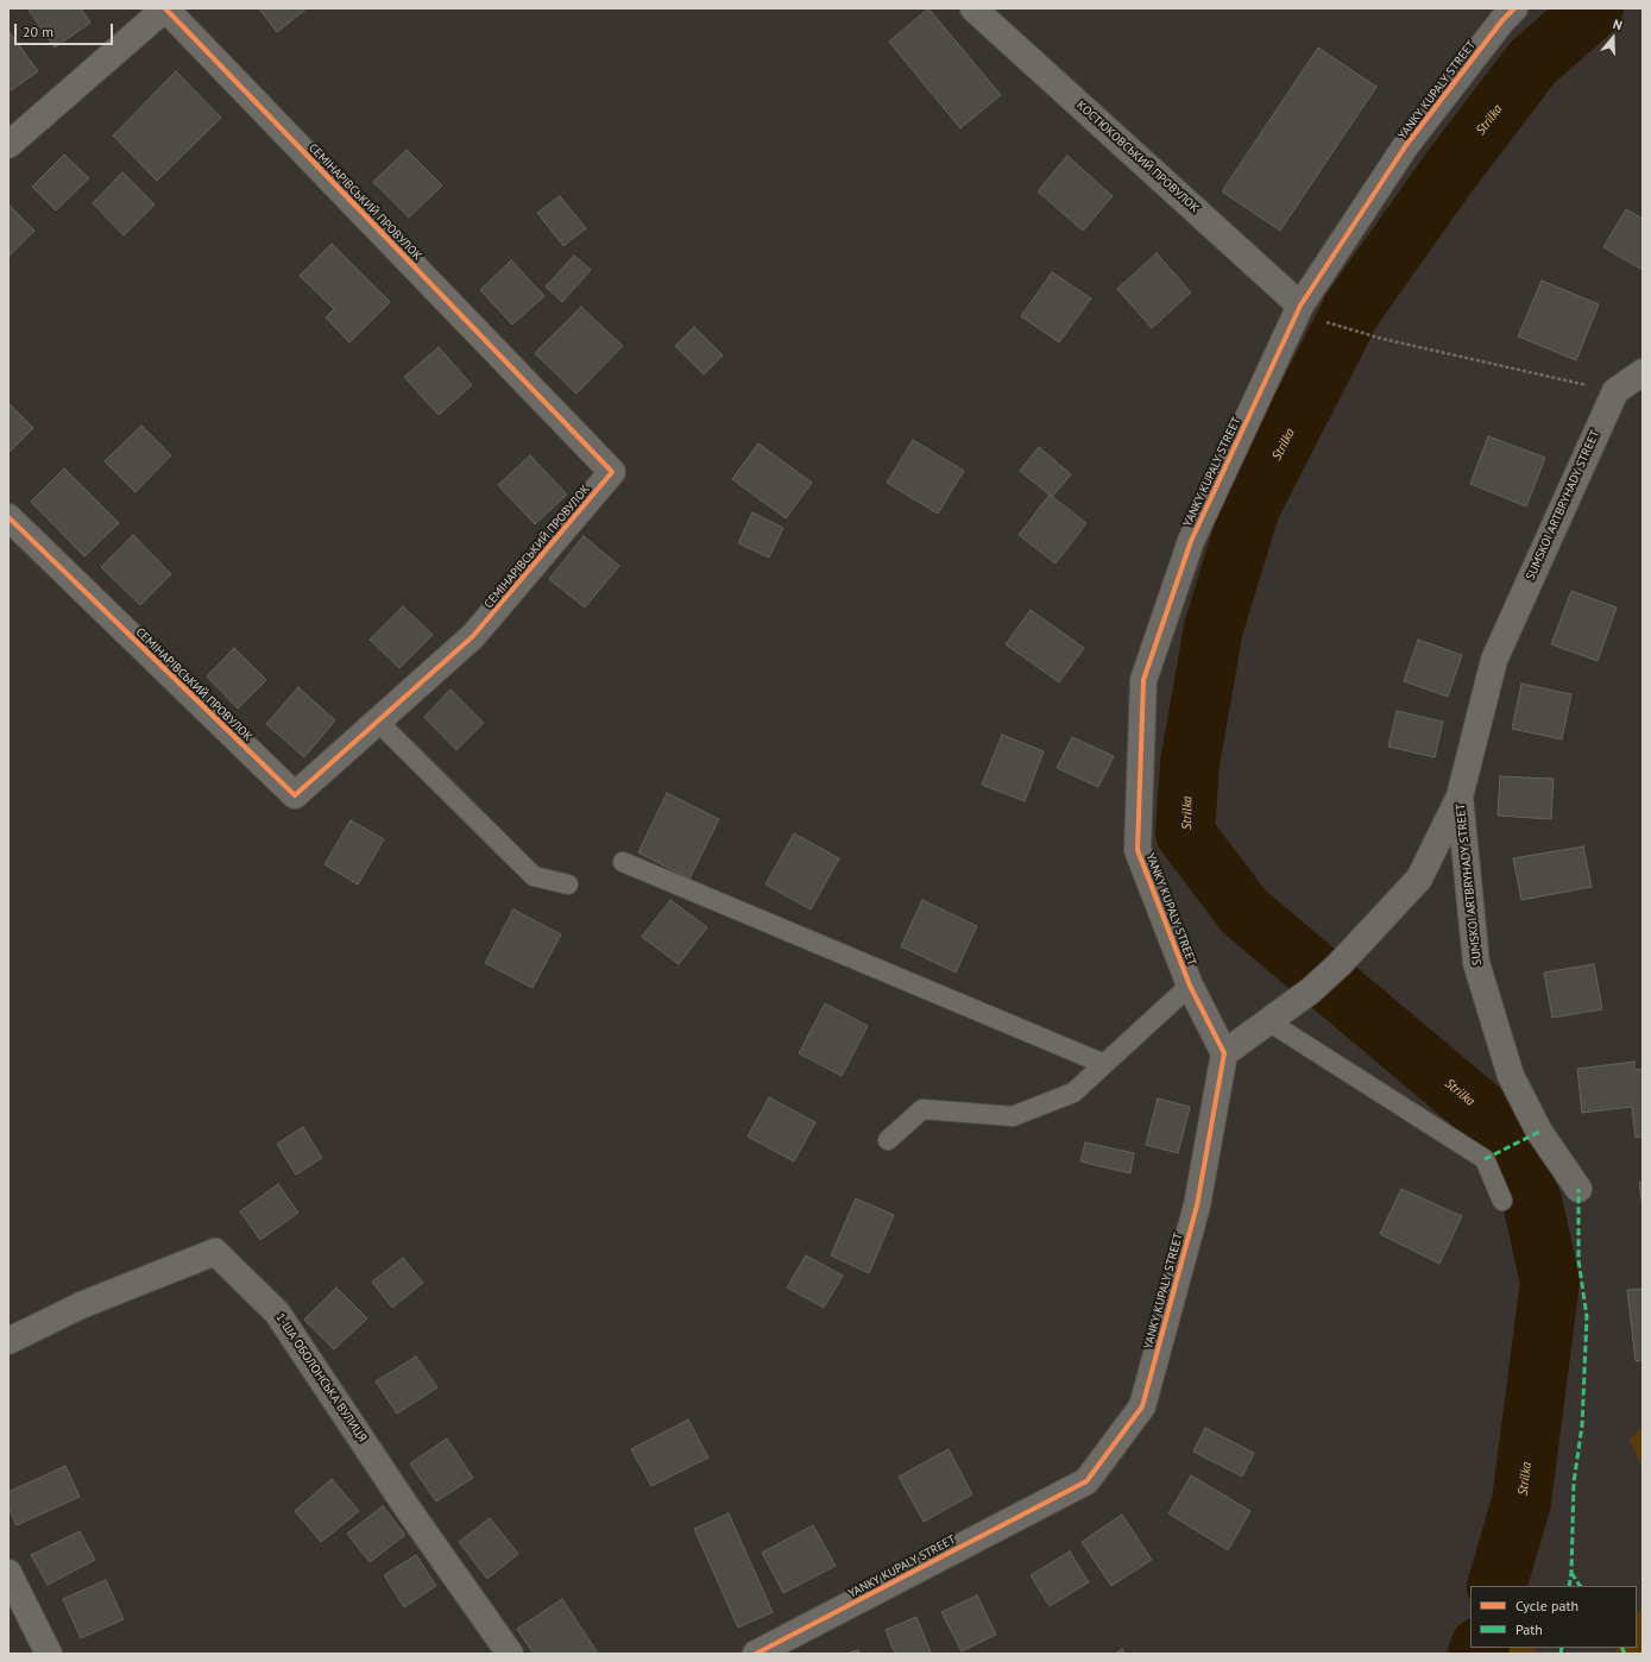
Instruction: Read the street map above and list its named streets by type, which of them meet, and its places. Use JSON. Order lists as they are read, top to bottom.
{
  "streets": {
    "street": [
      "YANKY KUPALY STREET",
      "КОСТЮКОВСЬКИЙ ПРОВУЛОК",
      "СЕМІНАРІВСЬКИЙ ПРОВУЛОК",
      "SUMSKOI ARTBRYHADY STREET",
      "1-ША ОБОЛОНСЬКА ВУЛИЦЯ"
    ]
  },
  "crossings": [
    ["YANKY KUPALY STREET", "КОСТЮКОВСЬКИЙ ПРОВУЛОК"]
  ],
  "water": ["Strilka"],
  "legend": ["Cycle path", "Path"],
  "scale_bar": "20 m",
  "north": "top"
}
